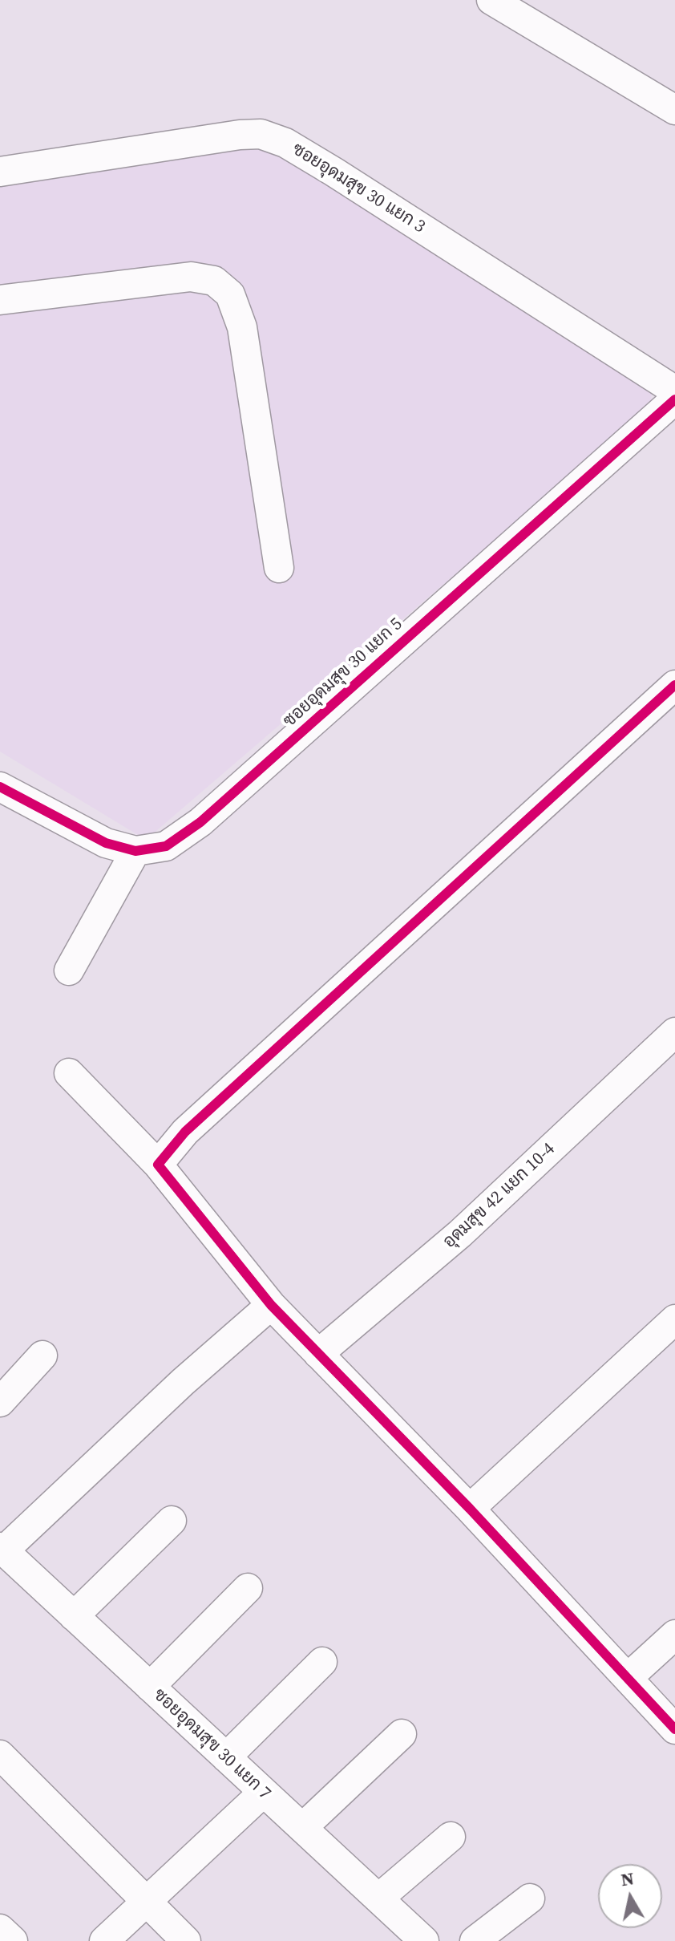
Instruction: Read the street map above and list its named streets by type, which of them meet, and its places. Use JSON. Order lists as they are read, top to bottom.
{
  "streets": {
    "street": [
      "ซอยอุดมสุข 30 แยก 3",
      "ซอยอุดมสุข 30 แยก 5",
      "อุดมสุข 42 แยก 10-4",
      "ซอยอุดมสุข 30 แยก 7"
    ]
  },
  "north": "top"
}
